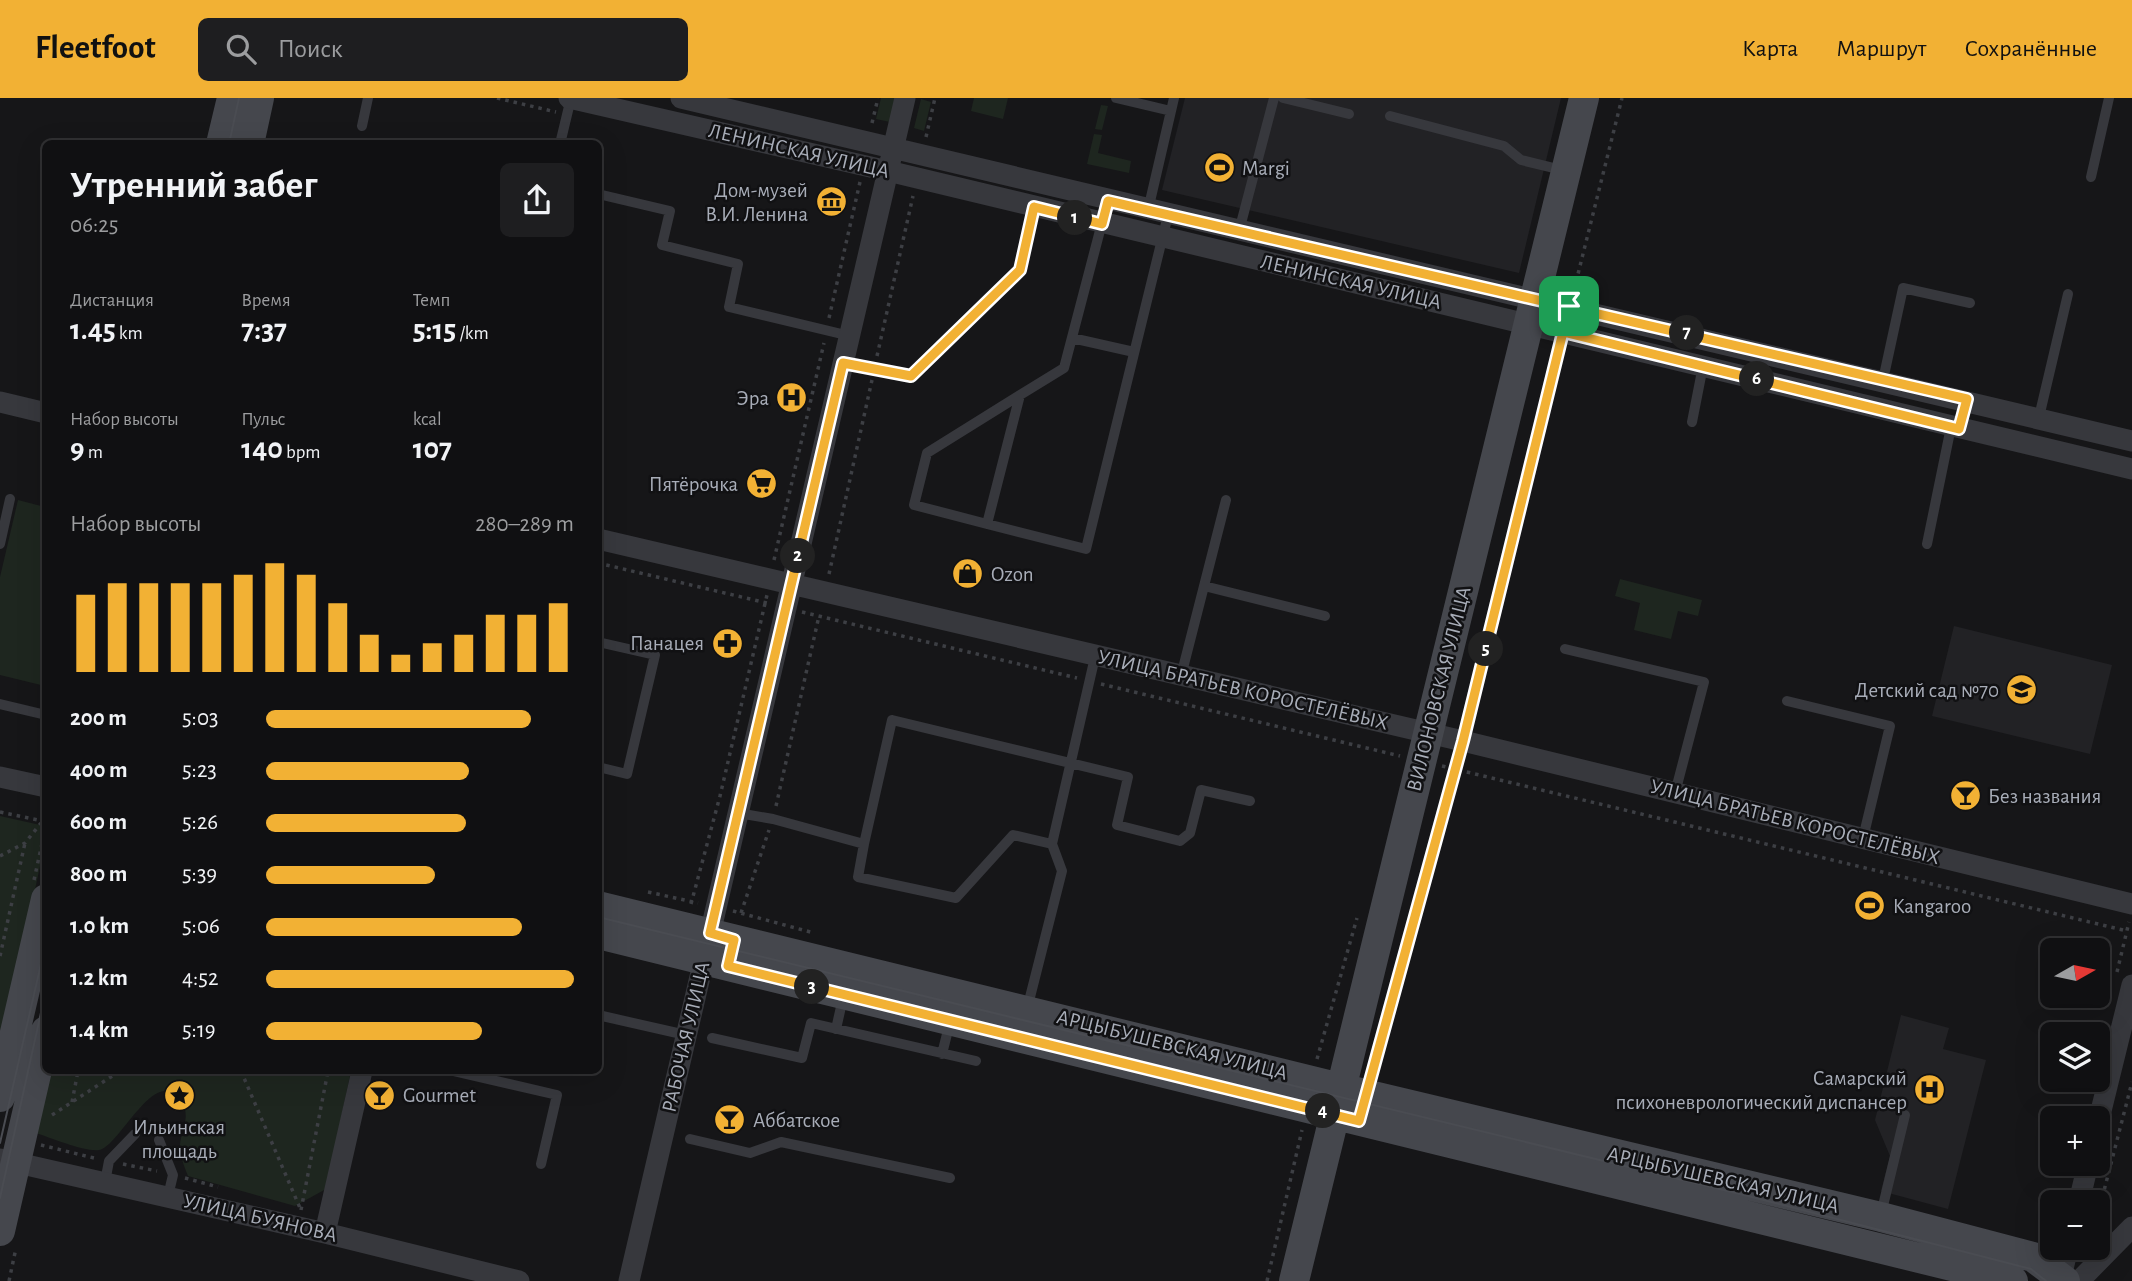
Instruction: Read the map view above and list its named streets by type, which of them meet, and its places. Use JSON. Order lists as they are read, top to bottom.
{
  "streets": {
    "main road": ["ВИЛОНОВСКАЯ УЛИЦА", "АРЦЫБУШЕВСКАЯ УЛИЦА"],
    "street": [
      "ЛЕНИНСКАЯ УЛИЦА",
      "УЛИЦА БРАТЬЕВ КОРОСТЕЛЁВЫХ",
      "РАБОЧАЯ УЛИЦА",
      "УЛИЦА БУЯНОВА"
    ]
  },
  "crossings": [
    ["ЛЕНИНСКАЯ УЛИЦА", "ВИЛОНОВСКАЯ УЛИЦА"],
    ["ЛЕНИНСКАЯ УЛИЦА", "РАБОЧАЯ УЛИЦА"],
    ["ВИЛОНОВСКАЯ УЛИЦА", "УЛИЦА БРАТЬЕВ КОРОСТЕЛЁВЫХ"],
    ["ВИЛОНОВСКАЯ УЛИЦА", "АРЦЫБУШЕВСКАЯ УЛИЦА"],
    ["УЛИЦА БРАТЬЕВ КОРОСТЕЛЁВЫХ", "РАБОЧАЯ УЛИЦА"],
    ["РАБОЧАЯ УЛИЦА", "АРЦЫБУШЕВСКАЯ УЛИЦА"]
  ],
  "places": {
    "sports": ["Margi", "Kangaroo"],
    "museum": ["Дом-музей В.И. Ленина"],
    "hospital": ["Эра", "Самарский психоневрологический диспансер"],
    "supermarket": ["Пятёрочка"],
    "shop": ["Ozon"],
    "pharmacy": ["Панацея"],
    "school or university": ["Детский сад №70"],
    "bar": ["Без названия", "Gourmet", "Аббатское"],
    "place": ["Ильинская площадь"]
  },
  "north": "right",
  "page": {
    "header": "Fleetfoot",
    "search": "Поиск",
    "nav": ["Карта", "Маршрут", "Сохранённые"],
    "heading": ["Утренний забег", "06:25"],
    "pins": [
      "1",
      "7",
      "6",
      "2",
      "5",
      "3",
      "4"
    ],
    "stats": [
      ["Дистанция", "1.45 km"],
      ["Время", "7:37"],
      ["Темп", "5:15 /km"],
      ["Набор высоты", "9 m"],
      ["Пульс", "140 bpm"],
      ["kcal", "107"]
    ],
    "chart": ["Набор высоты", "280–289 m"],
    "list": [
      {
        "name": "200 m",
        "note": "5:03"
      },
      {
        "name": "400 m",
        "note": "5:23"
      },
      {
        "name": "600 m",
        "note": "5:26"
      },
      {
        "name": "800 m",
        "note": "5:39"
      },
      {
        "name": "1.0 km",
        "note": "5:06"
      },
      {
        "name": "1.2 km",
        "note": "4:52"
      },
      {
        "name": "1.4 km",
        "note": "5:19"
      }
    ],
    "map_buttons": ["+", "−"]
  }
}
